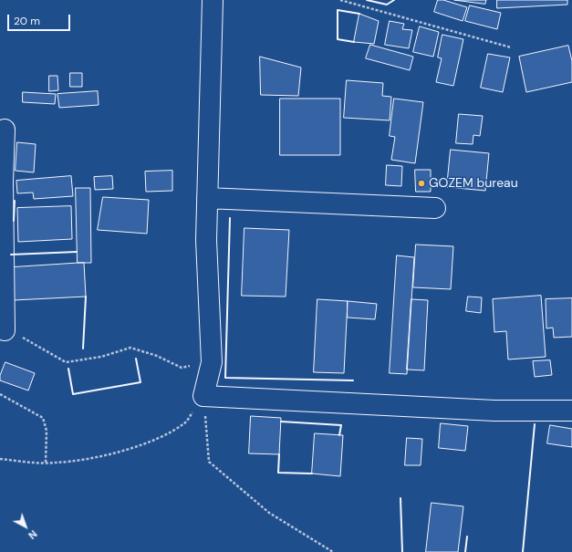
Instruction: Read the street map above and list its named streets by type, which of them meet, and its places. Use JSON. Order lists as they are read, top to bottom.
{
  "places": ["GOZEM bureau"],
  "scale_bar": "20 m",
  "north": "bottom right"
}
